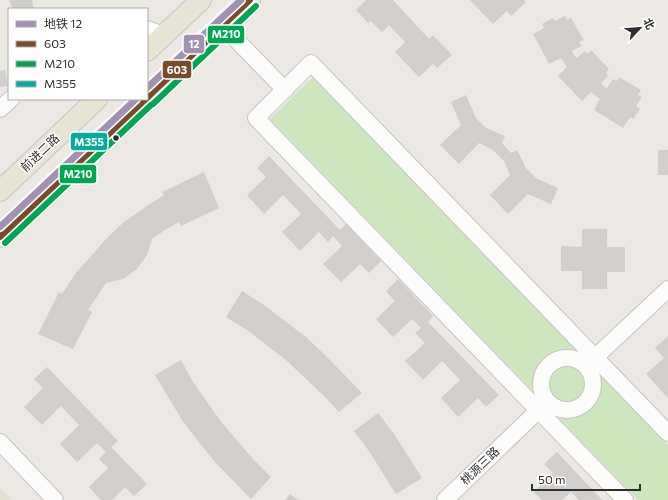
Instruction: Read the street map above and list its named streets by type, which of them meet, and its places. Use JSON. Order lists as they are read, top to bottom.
{
  "streets": {
    "main road": ["前进二路"],
    "street": ["桃源三路"]
  },
  "lines": [
    "metro line 12",
    "transit line 603",
    "transit line M355",
    "transit line M210"
  ],
  "legend": [
    "地铁 12",
    "603",
    "M210",
    "M355"
  ],
  "scale_bar": "50 m",
  "north": "top right"
}
